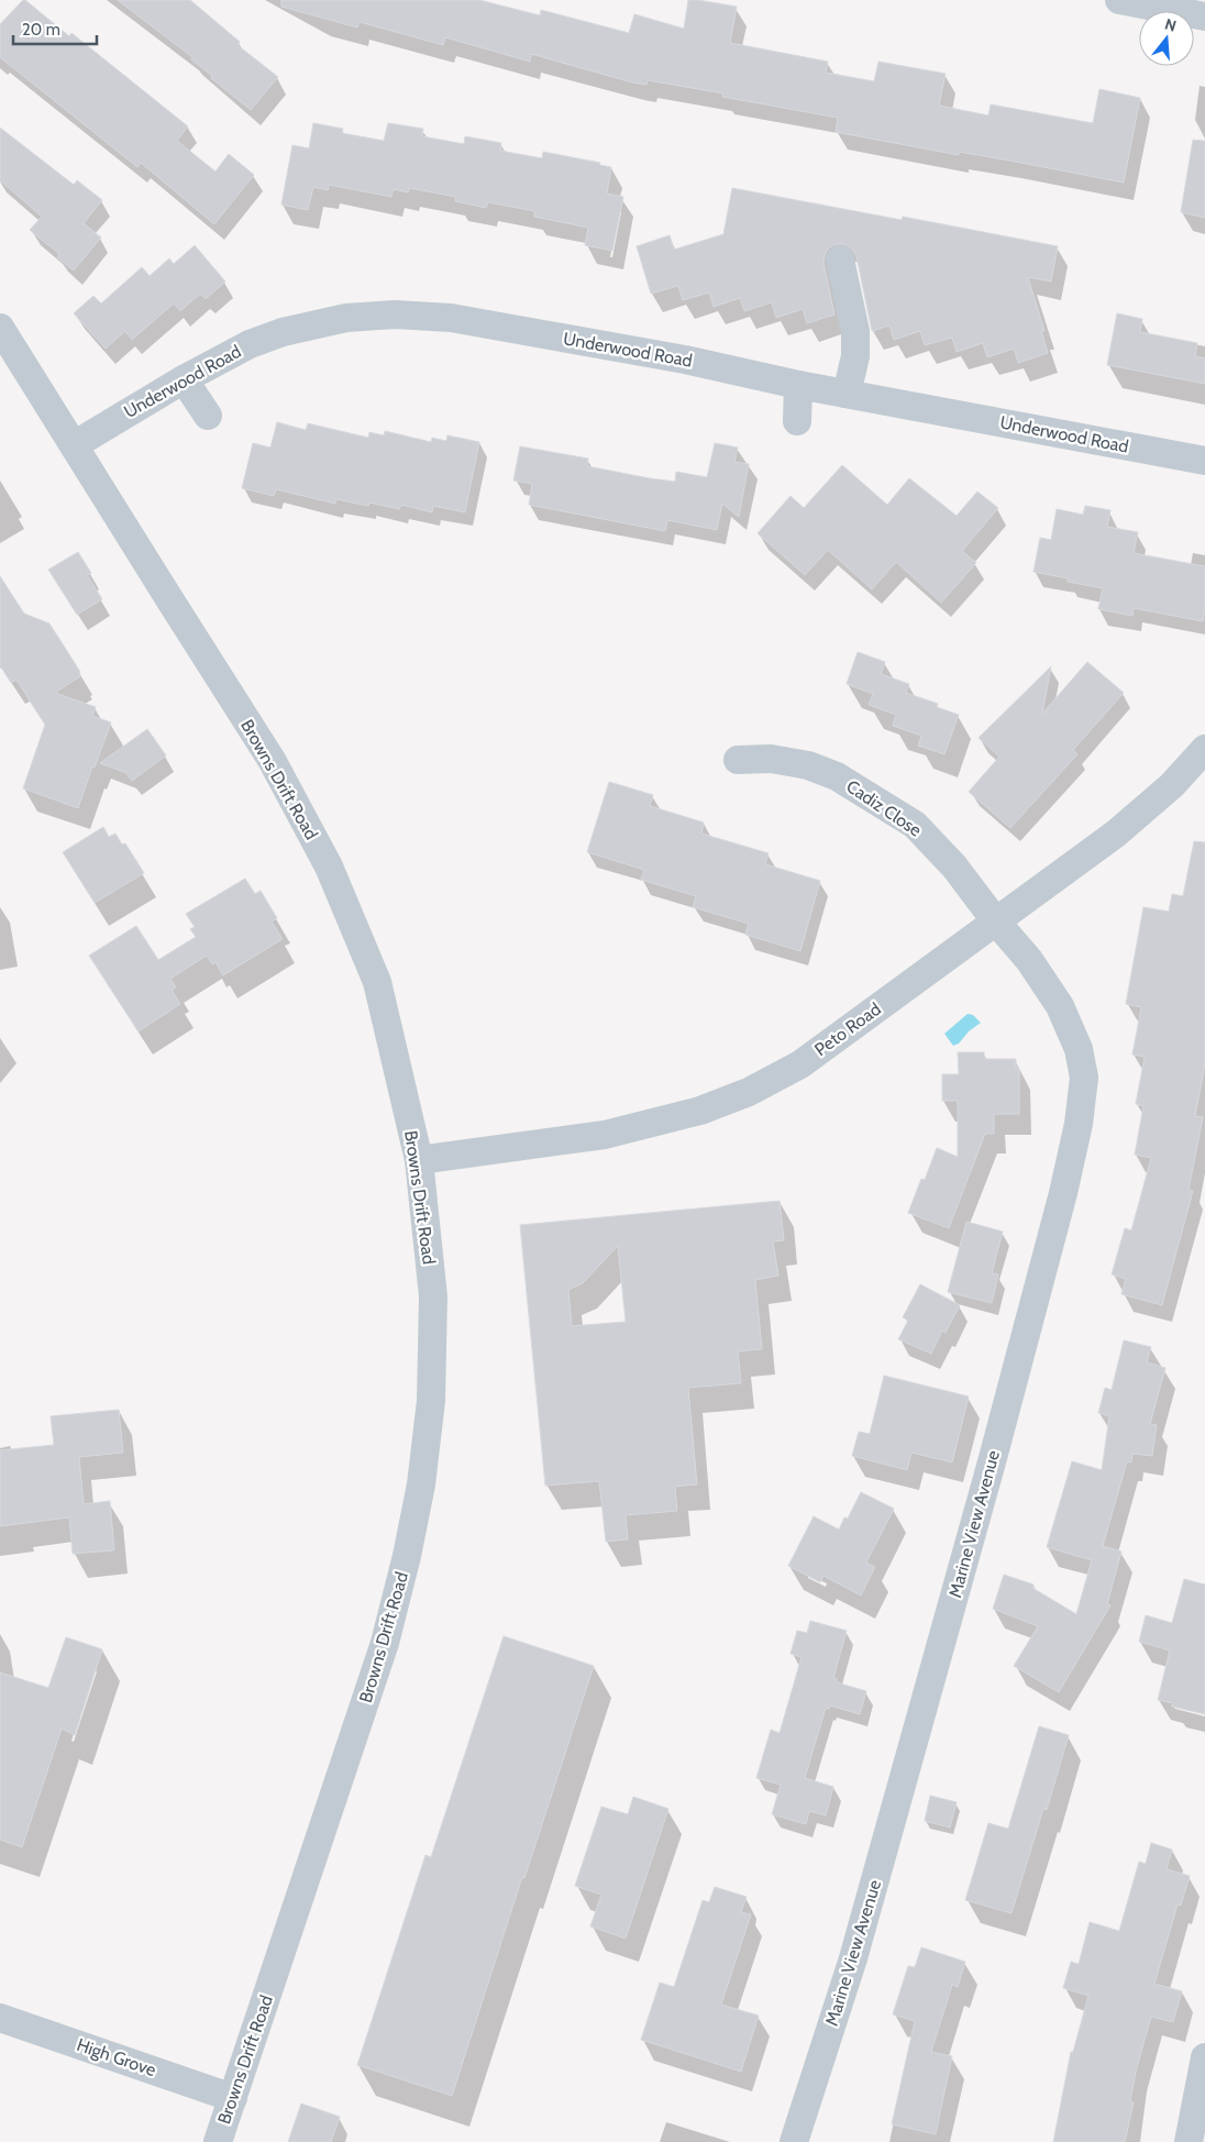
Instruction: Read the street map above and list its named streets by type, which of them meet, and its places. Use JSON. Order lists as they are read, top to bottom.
{
  "streets": {
    "street": [
      "Underwood Road",
      "Browns Drift Road",
      "Cadiz Close",
      "Peto Road",
      "Marine View Avenue",
      "High Grove"
    ]
  },
  "crossings": [
    ["Underwood Road", "Browns Drift Road"],
    ["Browns Drift Road", "Peto Road"],
    ["Browns Drift Road", "High Grove"],
    ["Cadiz Close", "Peto Road"],
    ["Cadiz Close", "Marine View Avenue"],
    ["Peto Road", "Marine View Avenue"]
  ],
  "scale_bar": "20 m",
  "north": "top"
}
